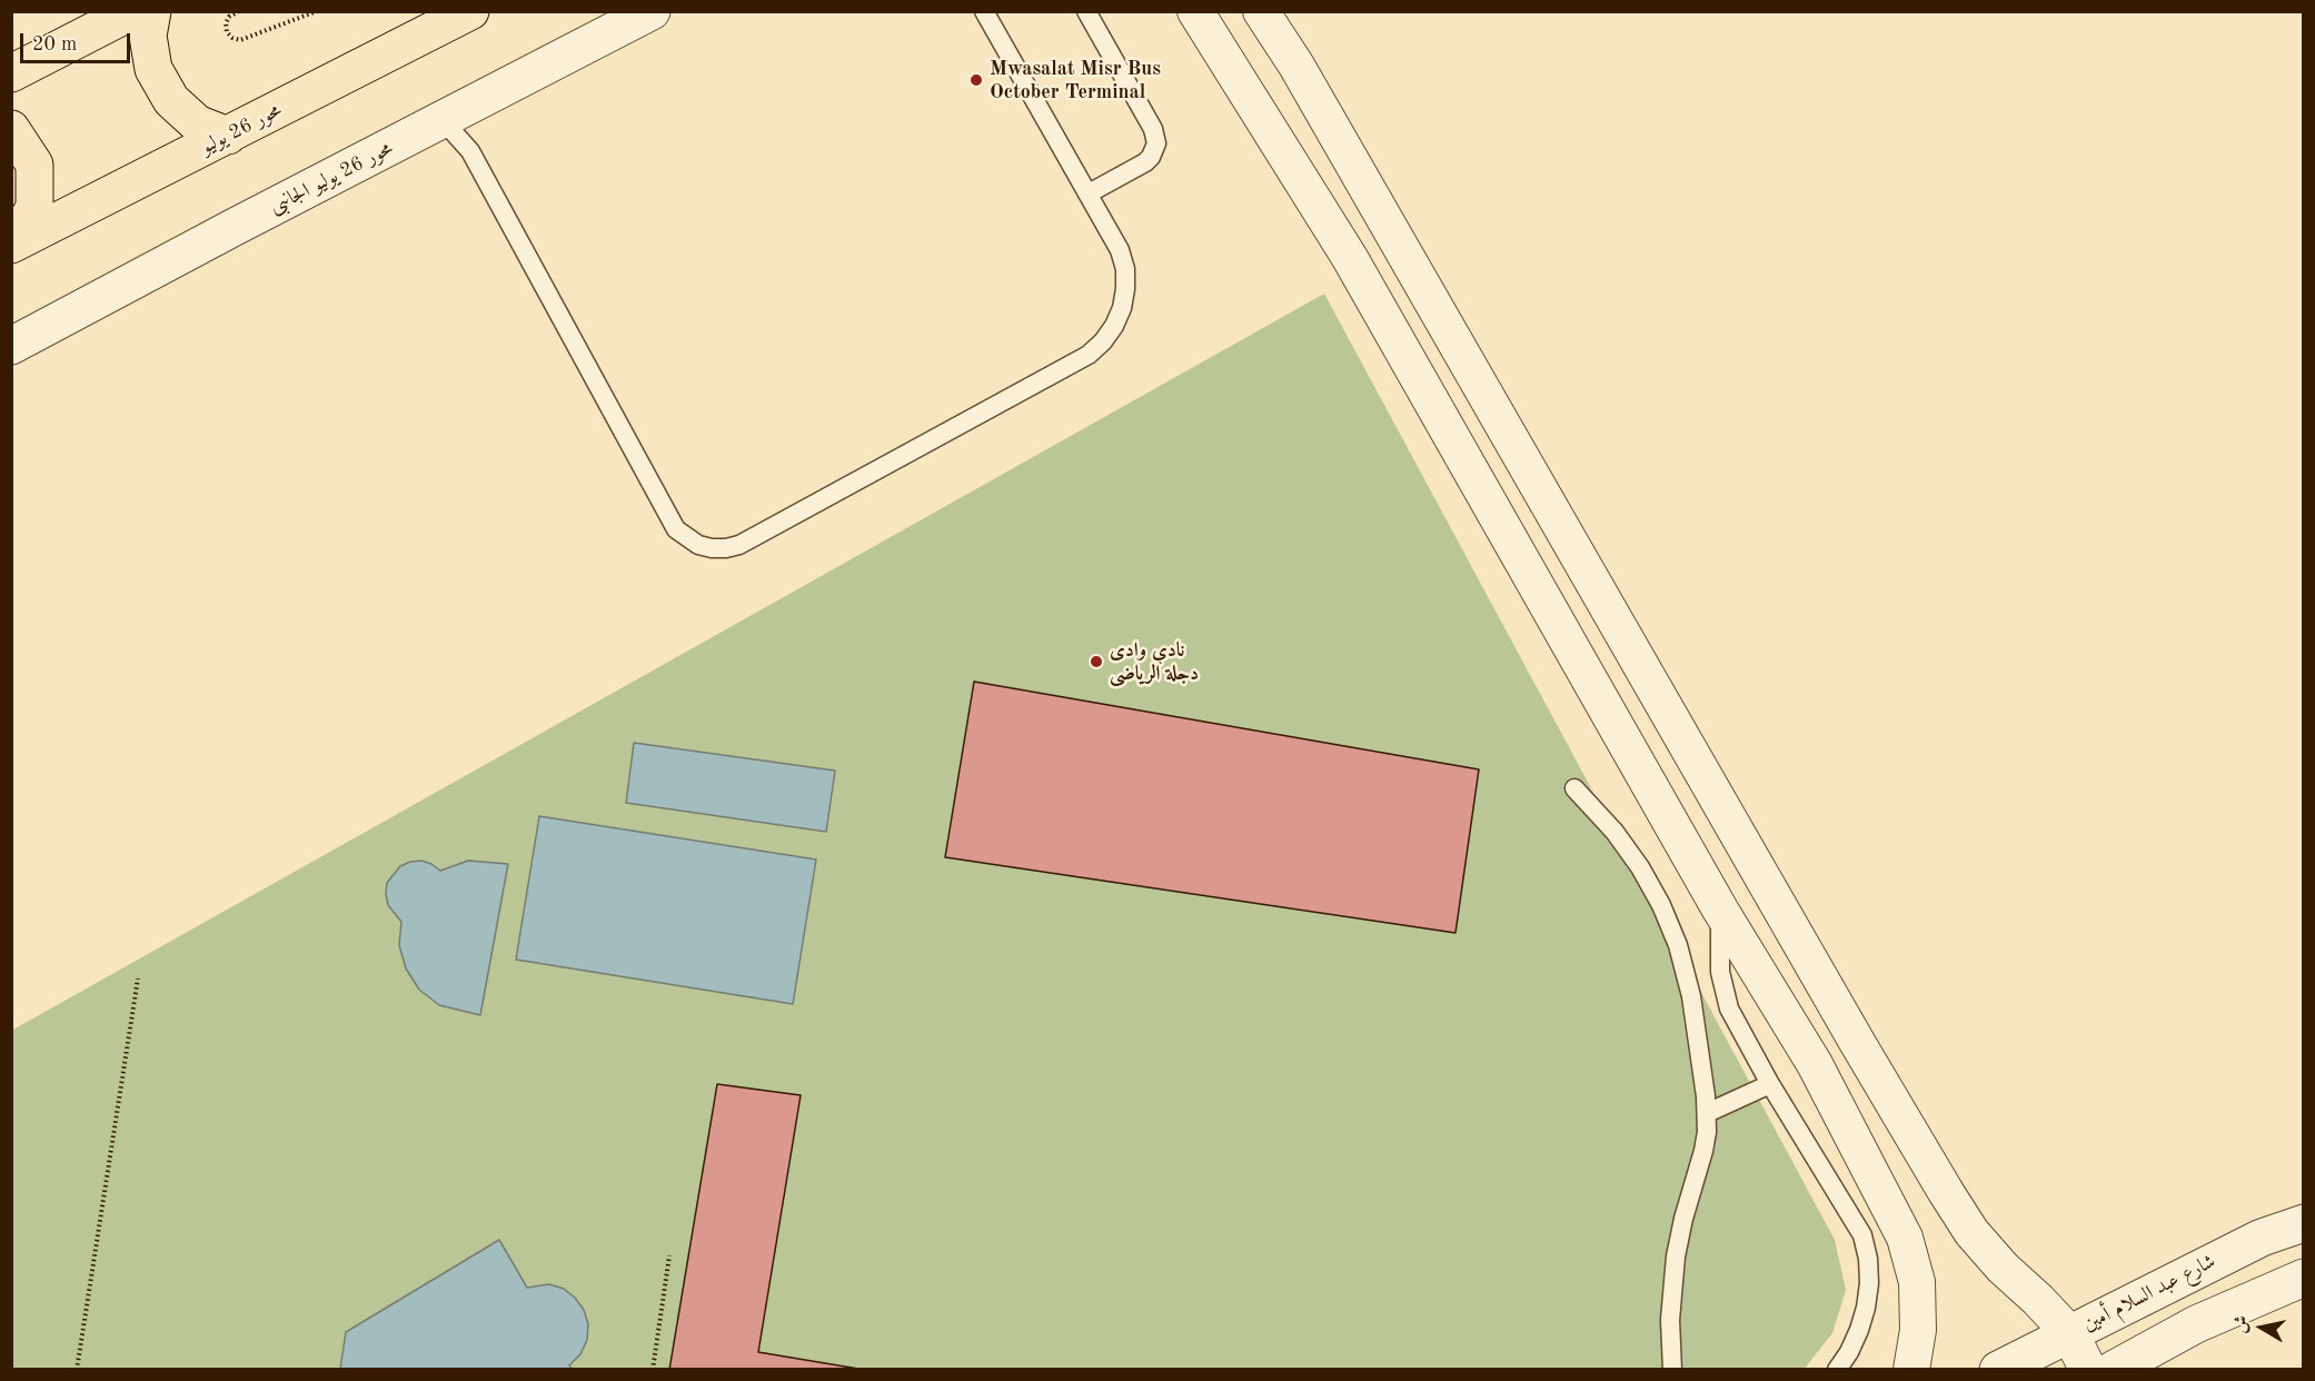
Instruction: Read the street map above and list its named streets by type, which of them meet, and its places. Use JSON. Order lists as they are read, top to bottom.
{
  "streets": {
    "highway": ["محور 26 يوليو"],
    "street": ["محور 26 يوليو الجانبى", "شارع عبد السلام أمين"]
  },
  "places": ["Mwasalat Misr Bus October Terminal", "نادي وادى دجلة الرياضى"],
  "scale_bar": "20 m",
  "north": "left"
}
